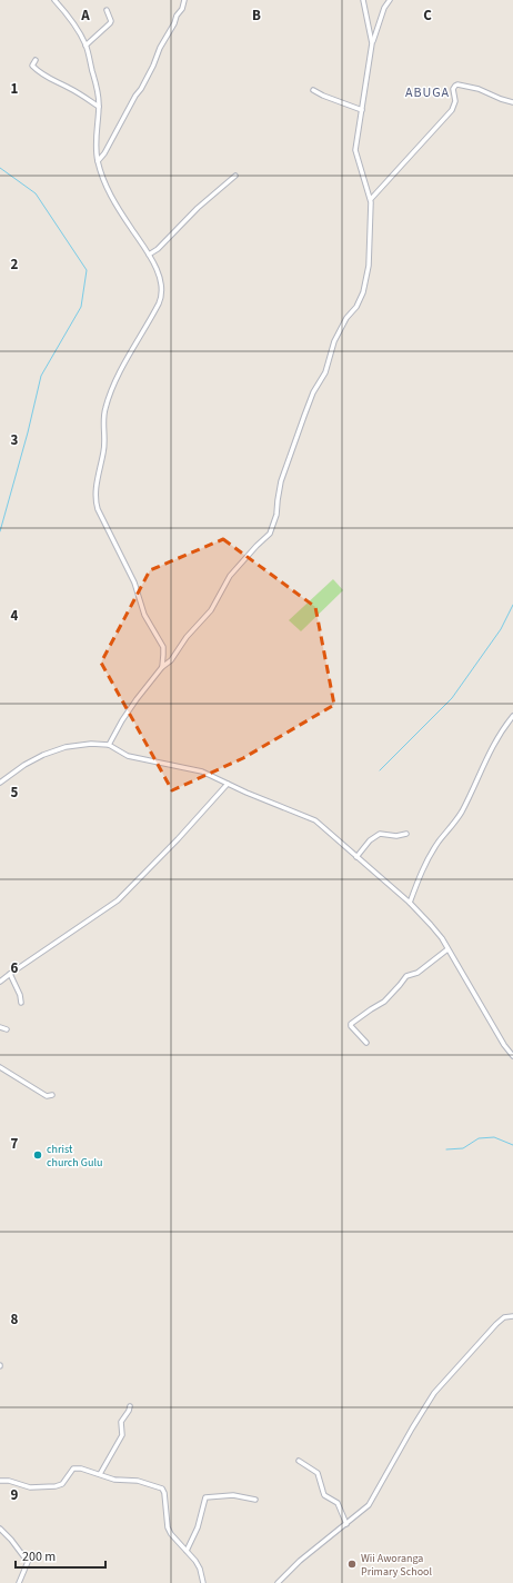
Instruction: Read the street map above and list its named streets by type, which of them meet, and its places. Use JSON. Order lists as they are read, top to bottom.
{
  "districts": ["ABUGA"],
  "places": ["christ church Gulu", "Wii Aworanga Primary School"],
  "scale_bar": "200 m",
  "grid": {
    "columns": ["A", "B", "C"],
    "rows": [
      "1",
      "2",
      "3",
      "4",
      "5",
      "6",
      "7",
      "8",
      "9"
    ]
  }
}
